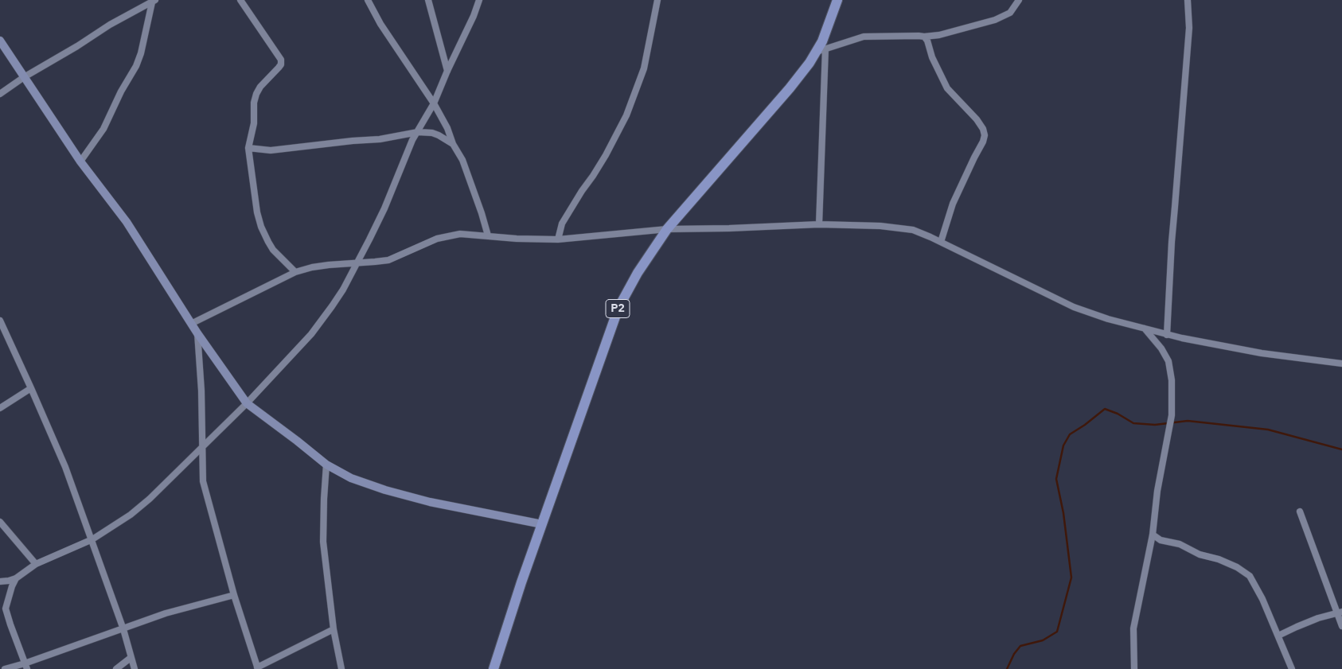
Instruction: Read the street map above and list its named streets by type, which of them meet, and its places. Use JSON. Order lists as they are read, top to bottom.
{
  "streets": {
    "main road": ["P2"]
  }
}
